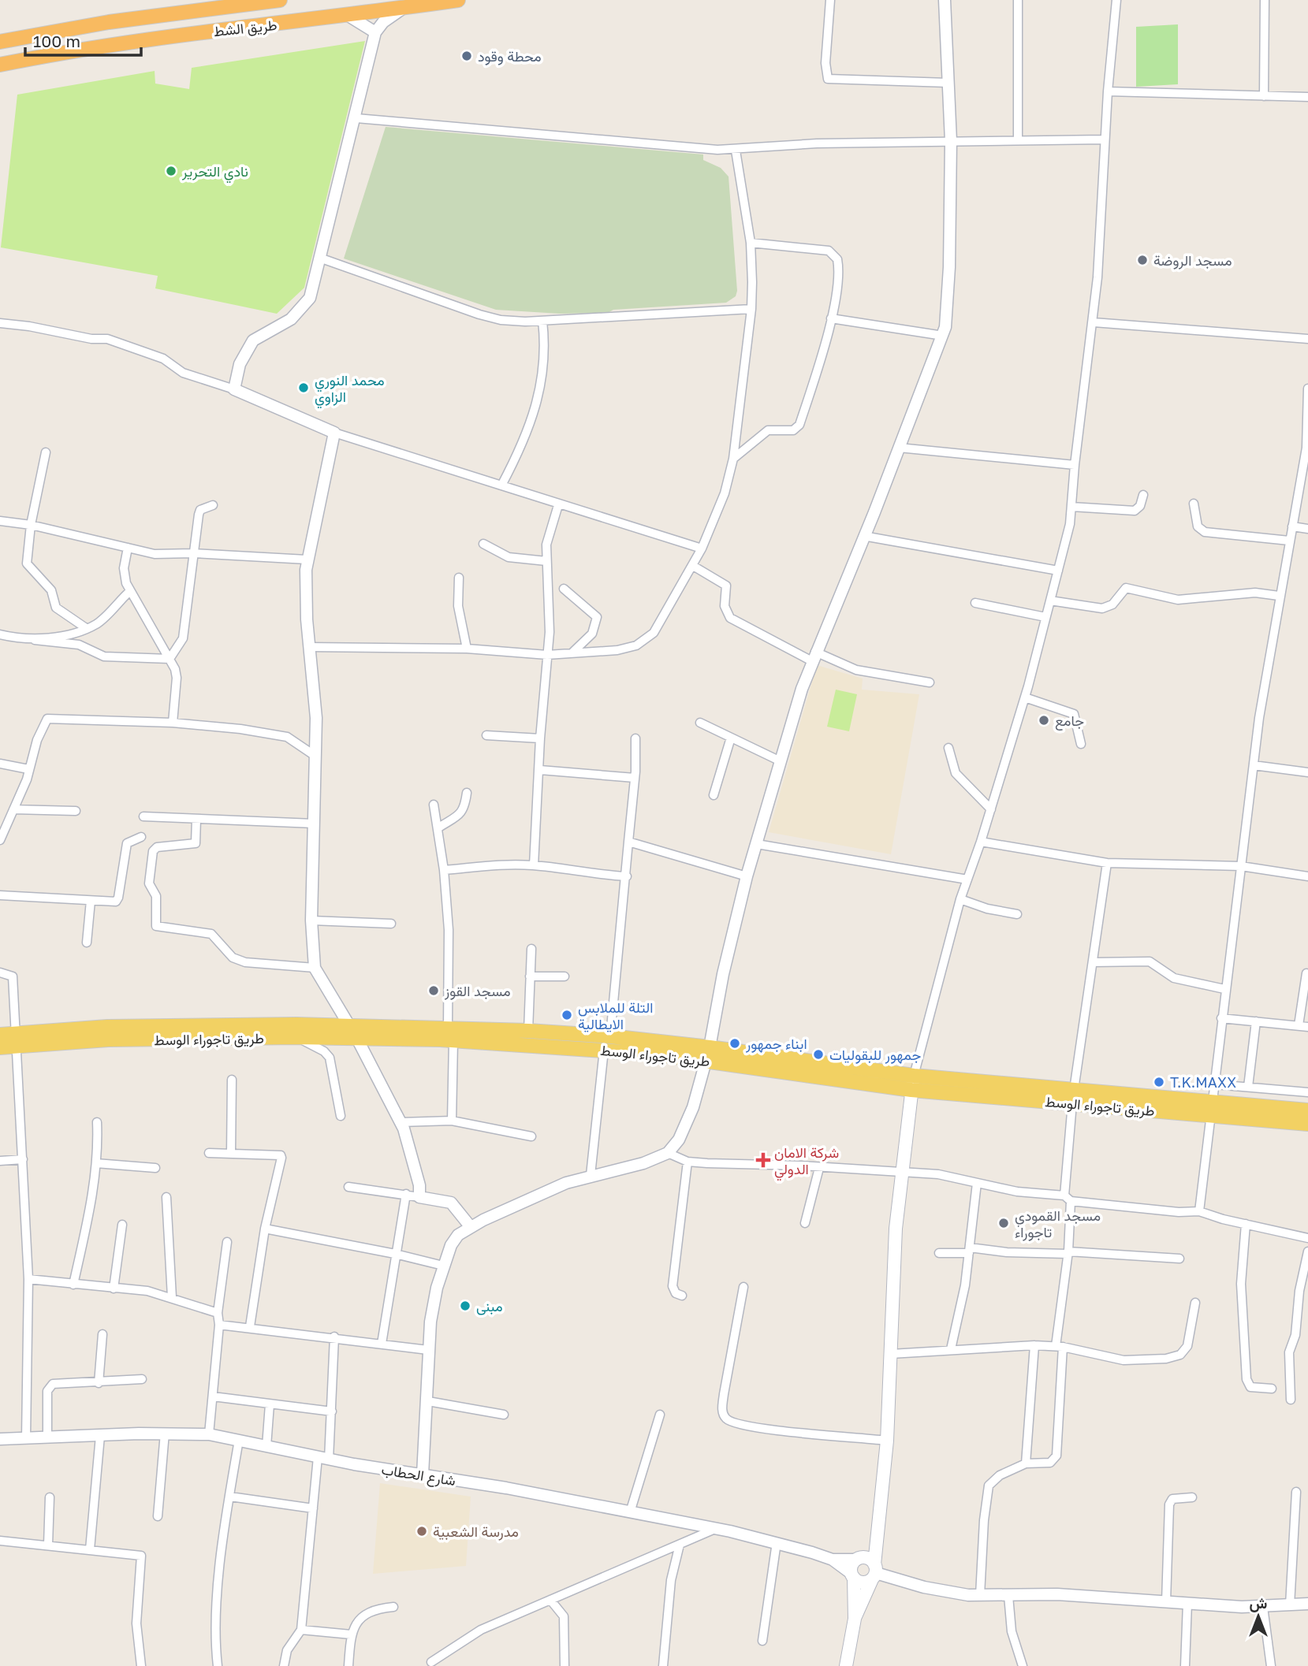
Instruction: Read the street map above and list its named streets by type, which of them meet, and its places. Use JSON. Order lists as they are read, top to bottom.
{
  "streets": {
    "highway": ["طريق الشط"],
    "main road": ["طريق تاجوراء الوسط"],
    "street": ["شارع الحطاب"]
  },
  "places": {
    "other": [
      "محطة وقود",
      "نادي التحرير",
      "مسجد الروضة",
      "محمد النوري الزاوي",
      "جامع",
      "مسجد القوز",
      "التلة للملابس الايطالية",
      "ابناء جمهور",
      "جمهور للبقوليات",
      "T.K.MAXX",
      "مسجد القمودي تاجوراء",
      "مبنى",
      "مدرسة الشعبية"
    ],
    "health": ["شركة الامان الدولي"]
  },
  "scale_bar": "100 m",
  "north": "top"
}
